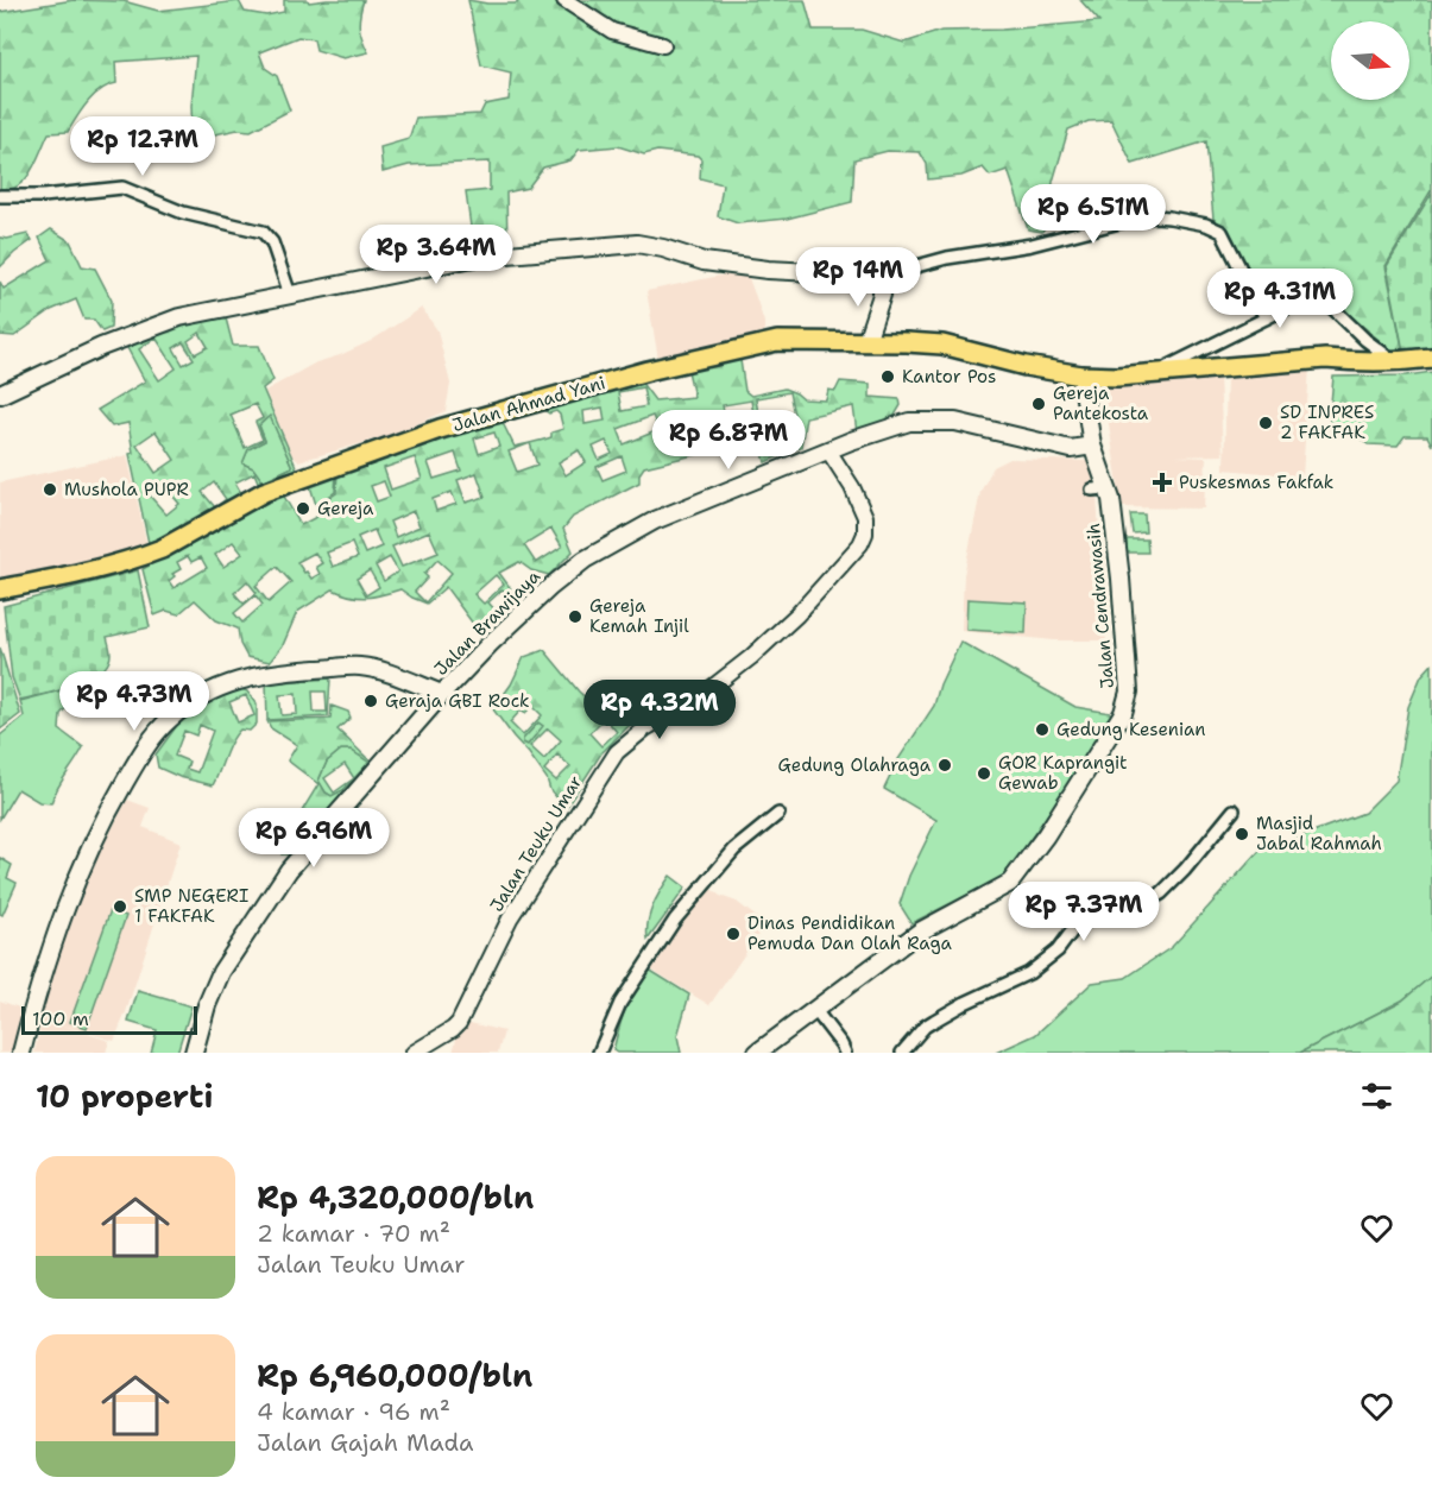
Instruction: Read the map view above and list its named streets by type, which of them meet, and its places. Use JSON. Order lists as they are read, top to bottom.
{
  "streets": {
    "main road": ["Jalan Ahmad Yani", "Jalan Cendrawasih", "Jalan Brawijaya"],
    "street": ["Jalan Teuku Umar"]
  },
  "crossings": [
    ["Jalan Ahmad Yani", "Jalan Cendrawasih"],
    ["Jalan Cendrawasih", "Jalan Brawijaya"],
    ["Jalan Brawijaya", "Jalan Teuku Umar"]
  ],
  "places": {
    "other": [
      "Kantor Pos",
      "Gereja Pantekosta",
      "SD INPRES 2 FAKFAK",
      "Mushola PUPR",
      "Gereja",
      "Gereja Kemah Injil",
      "Geraja GBI Rock",
      "Gedung Kesenian",
      "Gedung Olahraga",
      "GOR Kaprangit Gewab",
      "Masjid Jabal Rahmah",
      "SMP NEGERI 1 FAKFAK",
      "Dinas Pendidikan Pemuda Dan Olah Raga"
    ],
    "health": ["Puskesmas Fakfak"]
  },
  "scale_bar": "100 m",
  "north": "right",
  "page": {
    "price": [
      "Rp 12.7M",
      "Rp 6.51M",
      "Rp 3.64M",
      "Rp 14M",
      "Rp 4.31M",
      "Rp 6.87M",
      "Rp 4.73M",
      "Rp 4.32M",
      "Rp 6.96M",
      "Rp 7.37M"
    ],
    "scale": "100 m",
    "heading": "10 properti",
    "list": [
      {
        "name": "Rp 4,320,000/bln",
        "note": "2 kamar · 70 m² · Jalan Teuku Umar"
      },
      {
        "name": "Rp 6,960,000/bln",
        "note": "4 kamar · 96 m² · Jalan Gajah Mada"
      }
    ]
  }
}
